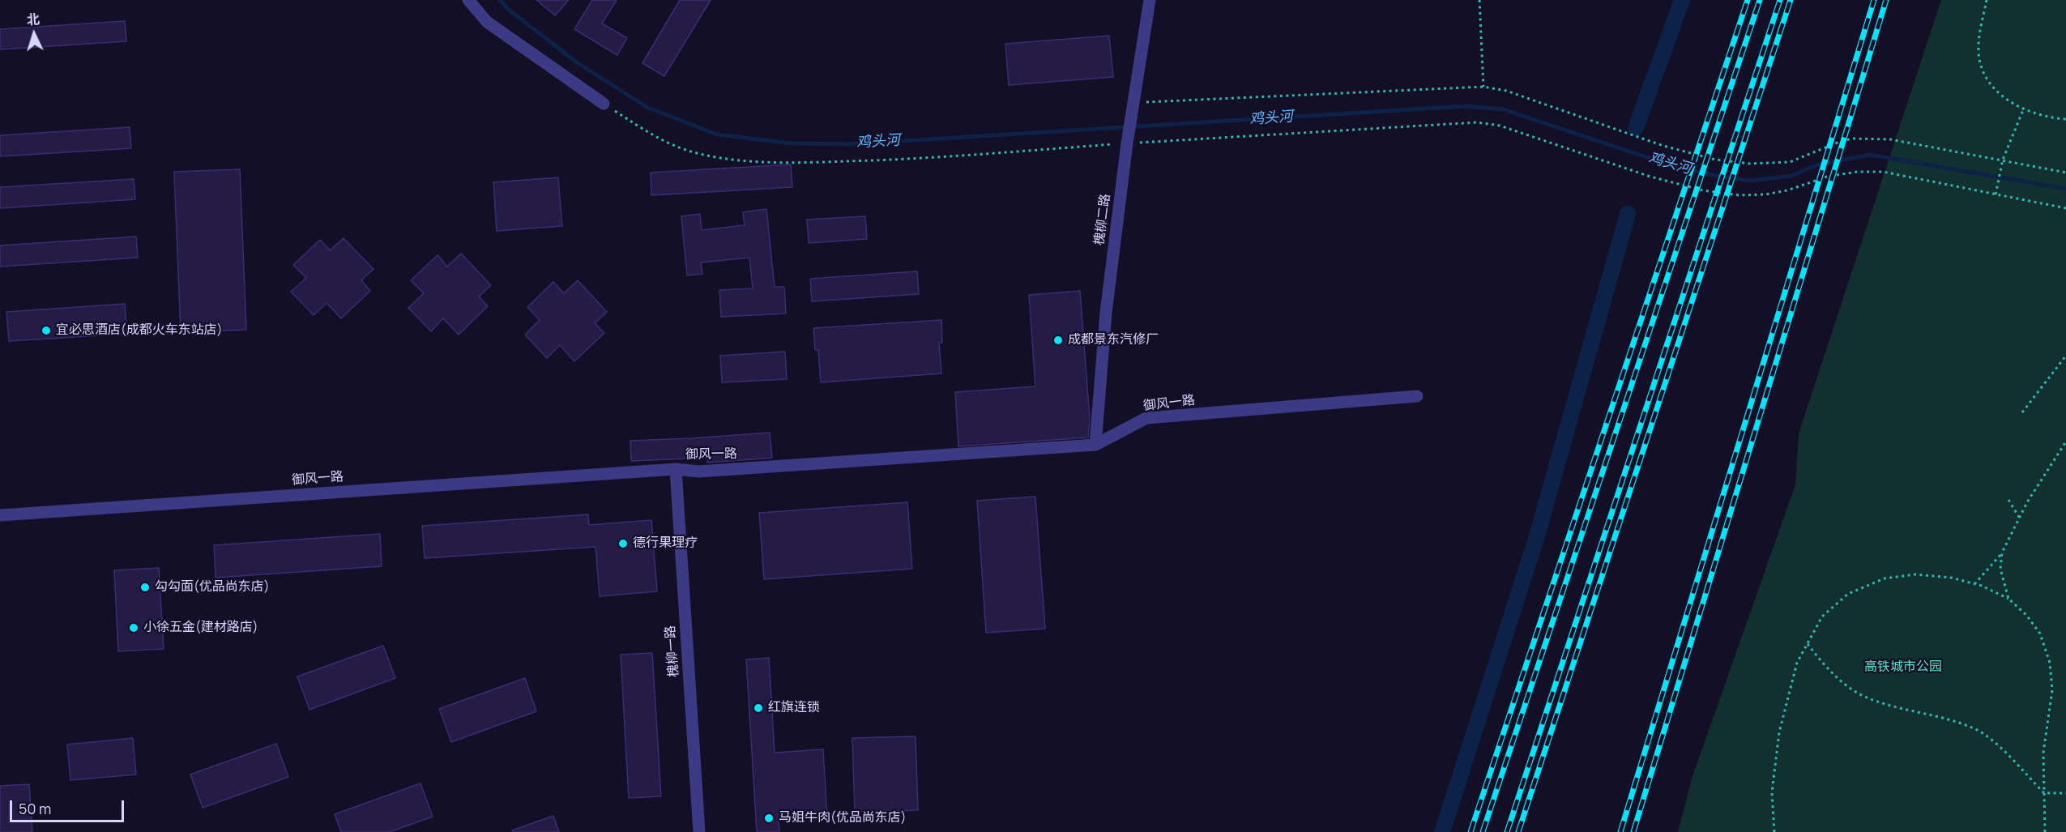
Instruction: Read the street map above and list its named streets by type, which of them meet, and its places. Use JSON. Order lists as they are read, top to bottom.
{
  "streets": {
    "street": ["槐柳二路", "御风一路", "槐柳一路"]
  },
  "crossings": [
    ["槐柳二路", "御风一路"],
    ["御风一路", "槐柳一路"]
  ],
  "water": ["鸡头河"],
  "parks": ["高铁城市公园"],
  "places": [
    "宜必思酒店(成都火车东站店)",
    "成都景东汽修厂",
    "德行果理疗",
    "勾勾面(优品尚东店)",
    "小徐五金(建材路店)",
    "红旗连锁",
    "马姐牛肉(优品尚东店)"
  ],
  "scale_bar": "50 m",
  "north": "top"
}
